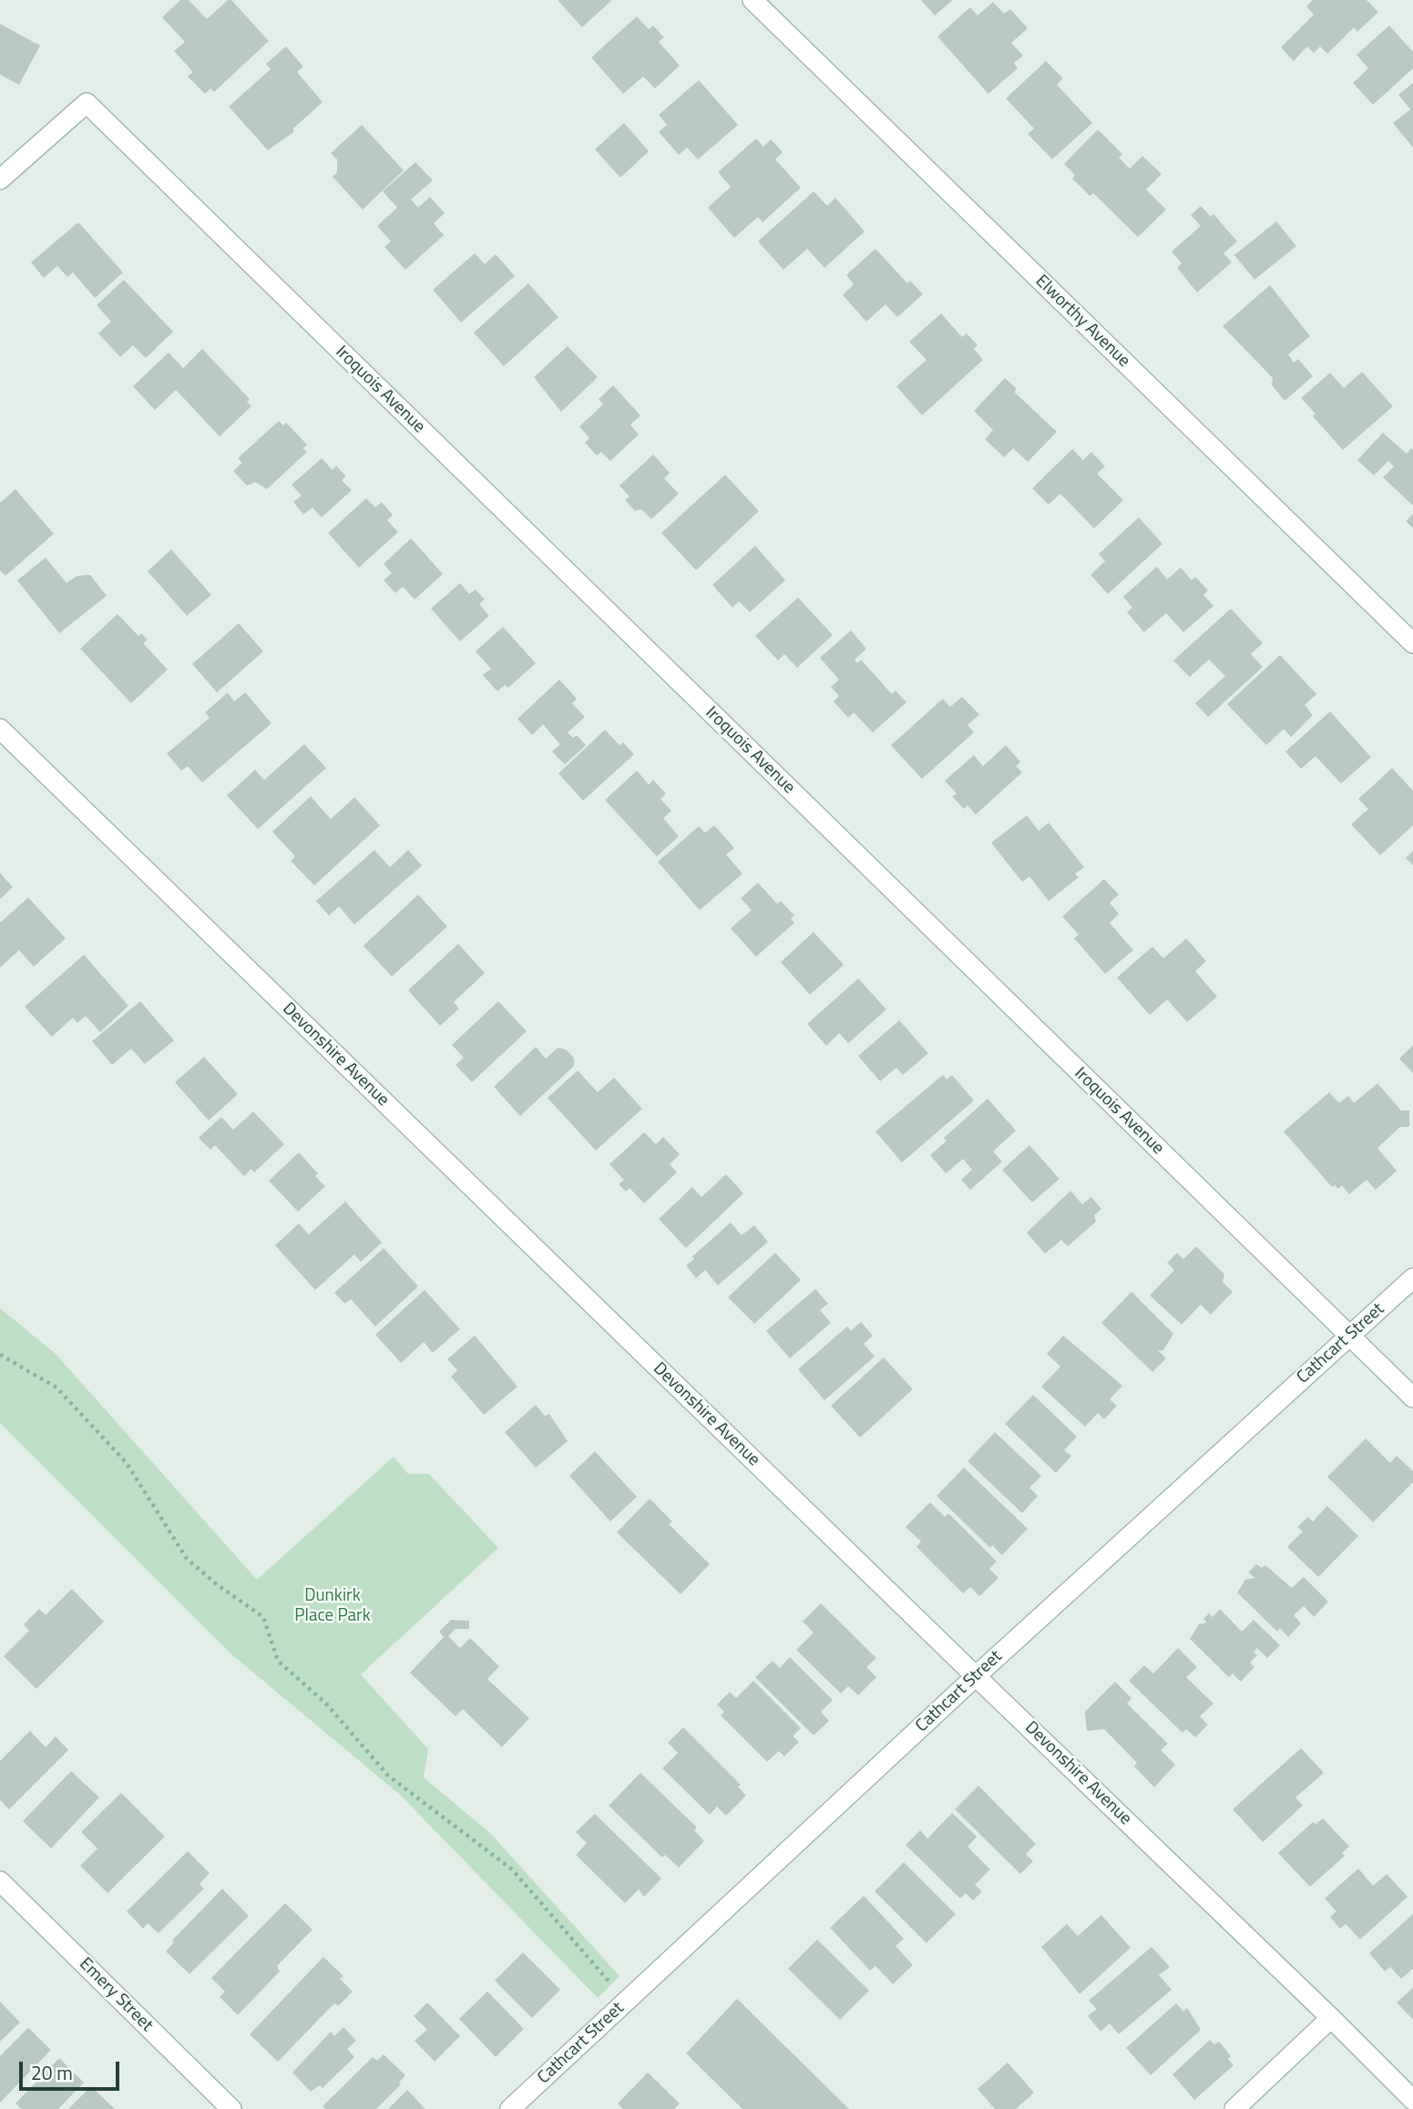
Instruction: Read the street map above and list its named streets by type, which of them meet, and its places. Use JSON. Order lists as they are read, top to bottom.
{
  "streets": {
    "street": [
      "Elworthy Avenue",
      "Iroquois Avenue",
      "Devonshire Avenue",
      "Cathcart Street",
      "Emery Street"
    ]
  },
  "crossings": [
    ["Iroquois Avenue", "Cathcart Street"],
    ["Devonshire Avenue", "Cathcart Street"]
  ],
  "parks": ["Dunkirk Place Park"],
  "scale_bar": "20 m"
}
